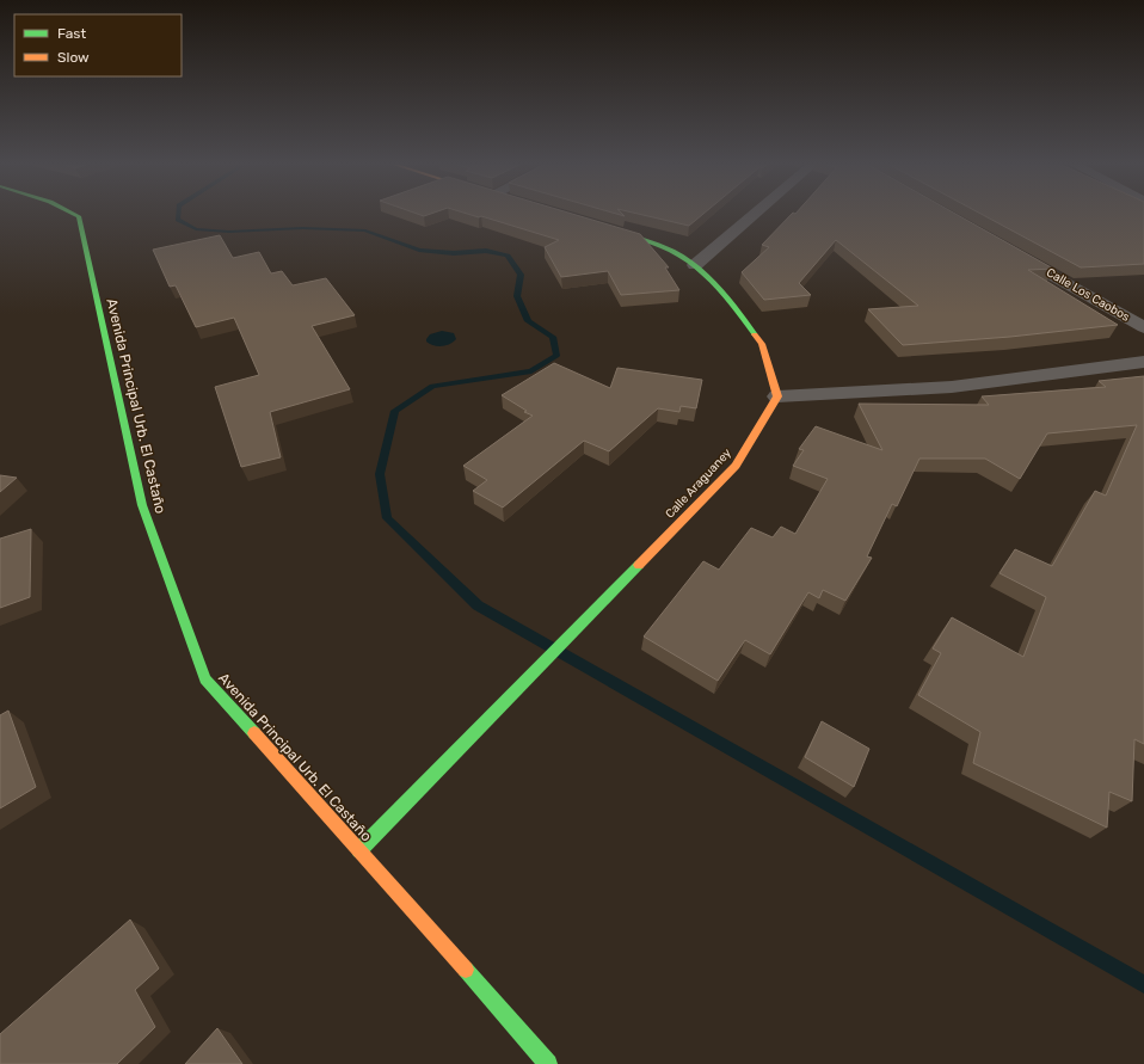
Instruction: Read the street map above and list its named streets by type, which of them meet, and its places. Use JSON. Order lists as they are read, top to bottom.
{
  "streets": {
    "street": ["Calle Los Caobos", "Avenida Principal Urb. El Castaño", "Calle Araguaney"]
  },
  "crossings": [
    ["Avenida Principal Urb. El Castaño", "Calle Araguaney"]
  ],
  "legend": ["Fast", "Slow"]
}
